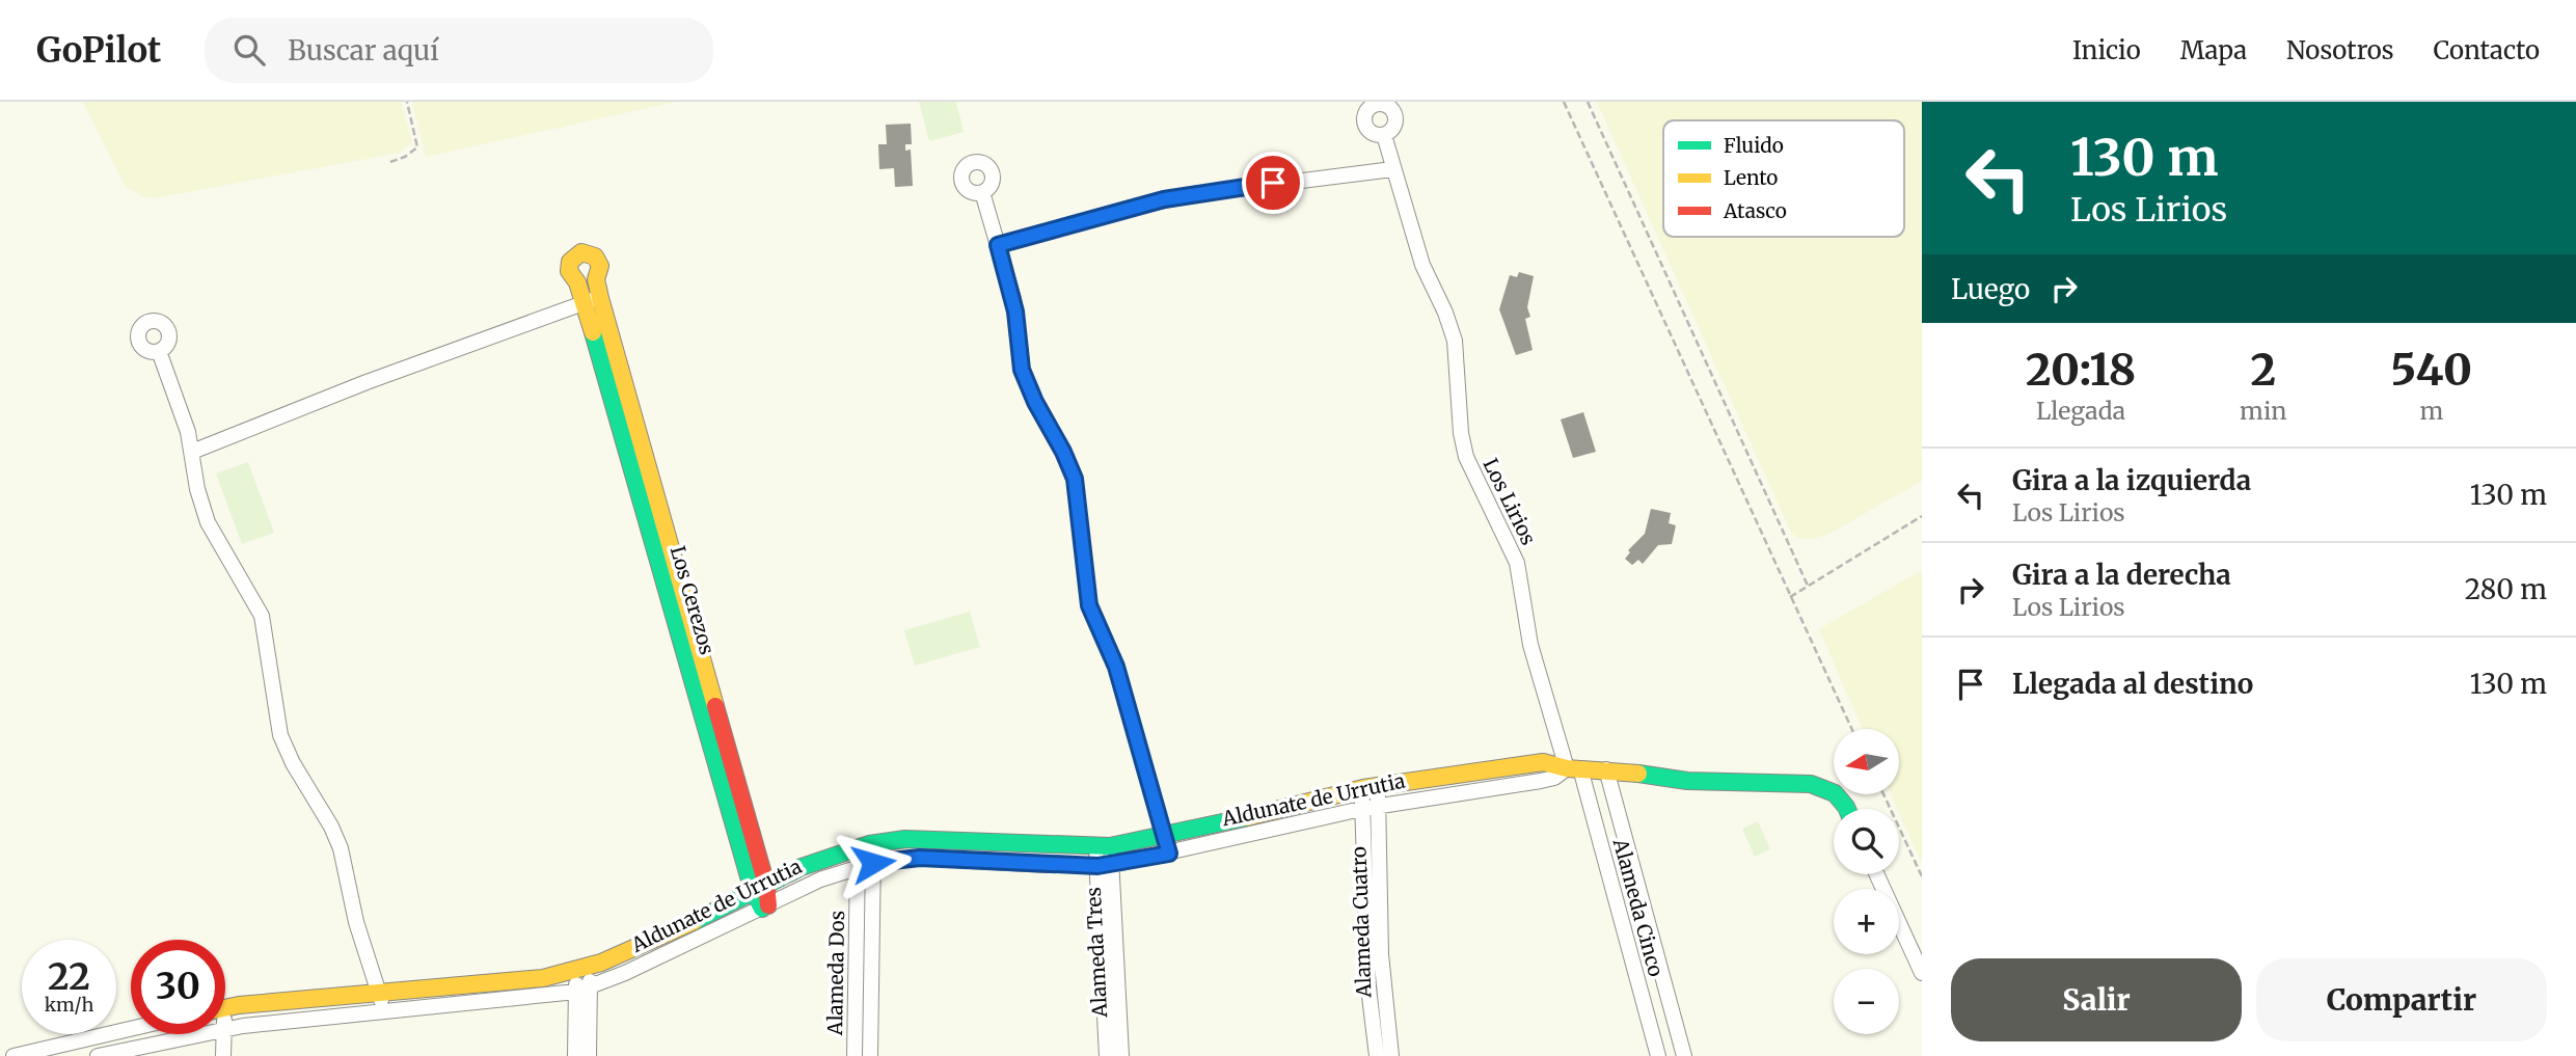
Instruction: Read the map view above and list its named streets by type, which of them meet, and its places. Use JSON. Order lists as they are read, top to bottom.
{
  "streets": {
    "street": [
      "Los Lirios",
      "Los Cerezos",
      "Aldunate de Urrutia",
      "Alameda Cinco",
      "Alameda Cuatro",
      "Alameda Tres",
      "Alameda Dos"
    ]
  },
  "crossings": [
    ["Los Lirios", "Aldunate de Urrutia"],
    ["Los Lirios", "Alameda Cinco"],
    ["Los Cerezos", "Aldunate de Urrutia"],
    ["Aldunate de Urrutia", "Alameda Cinco"],
    ["Aldunate de Urrutia", "Alameda Cuatro"],
    ["Aldunate de Urrutia", "Alameda Tres"],
    ["Aldunate de Urrutia", "Alameda Dos"]
  ],
  "legend": ["Fluido", "Lento", "Atasco"],
  "north": "left",
  "page": {
    "header": "GoPilot",
    "search": "Buscar aquí",
    "nav": [
      "Inicio",
      "Mapa",
      "Nosotros",
      "Contacto"
    ],
    "turn": ["130 m", "Los Lirios"],
    "then": "Luego",
    "eta": [
      "20:18",
      "Llegada",
      "2",
      "min",
      "540",
      "m"
    ],
    "list": [
      {
        "name": "Gira a la izquierda",
        "note": "Los Lirios",
        "value": "130 m"
      },
      {
        "name": "Gira a la derecha",
        "note": "Los Lirios",
        "value": "280 m"
      },
      {
        "name": "Llegada al destino",
        "value": "130 m"
      }
    ],
    "map_buttons": ["+", "−"],
    "speed": "22 km/h",
    "limit": "30",
    "buttons": ["Salir", "Compartir"]
  }
}
